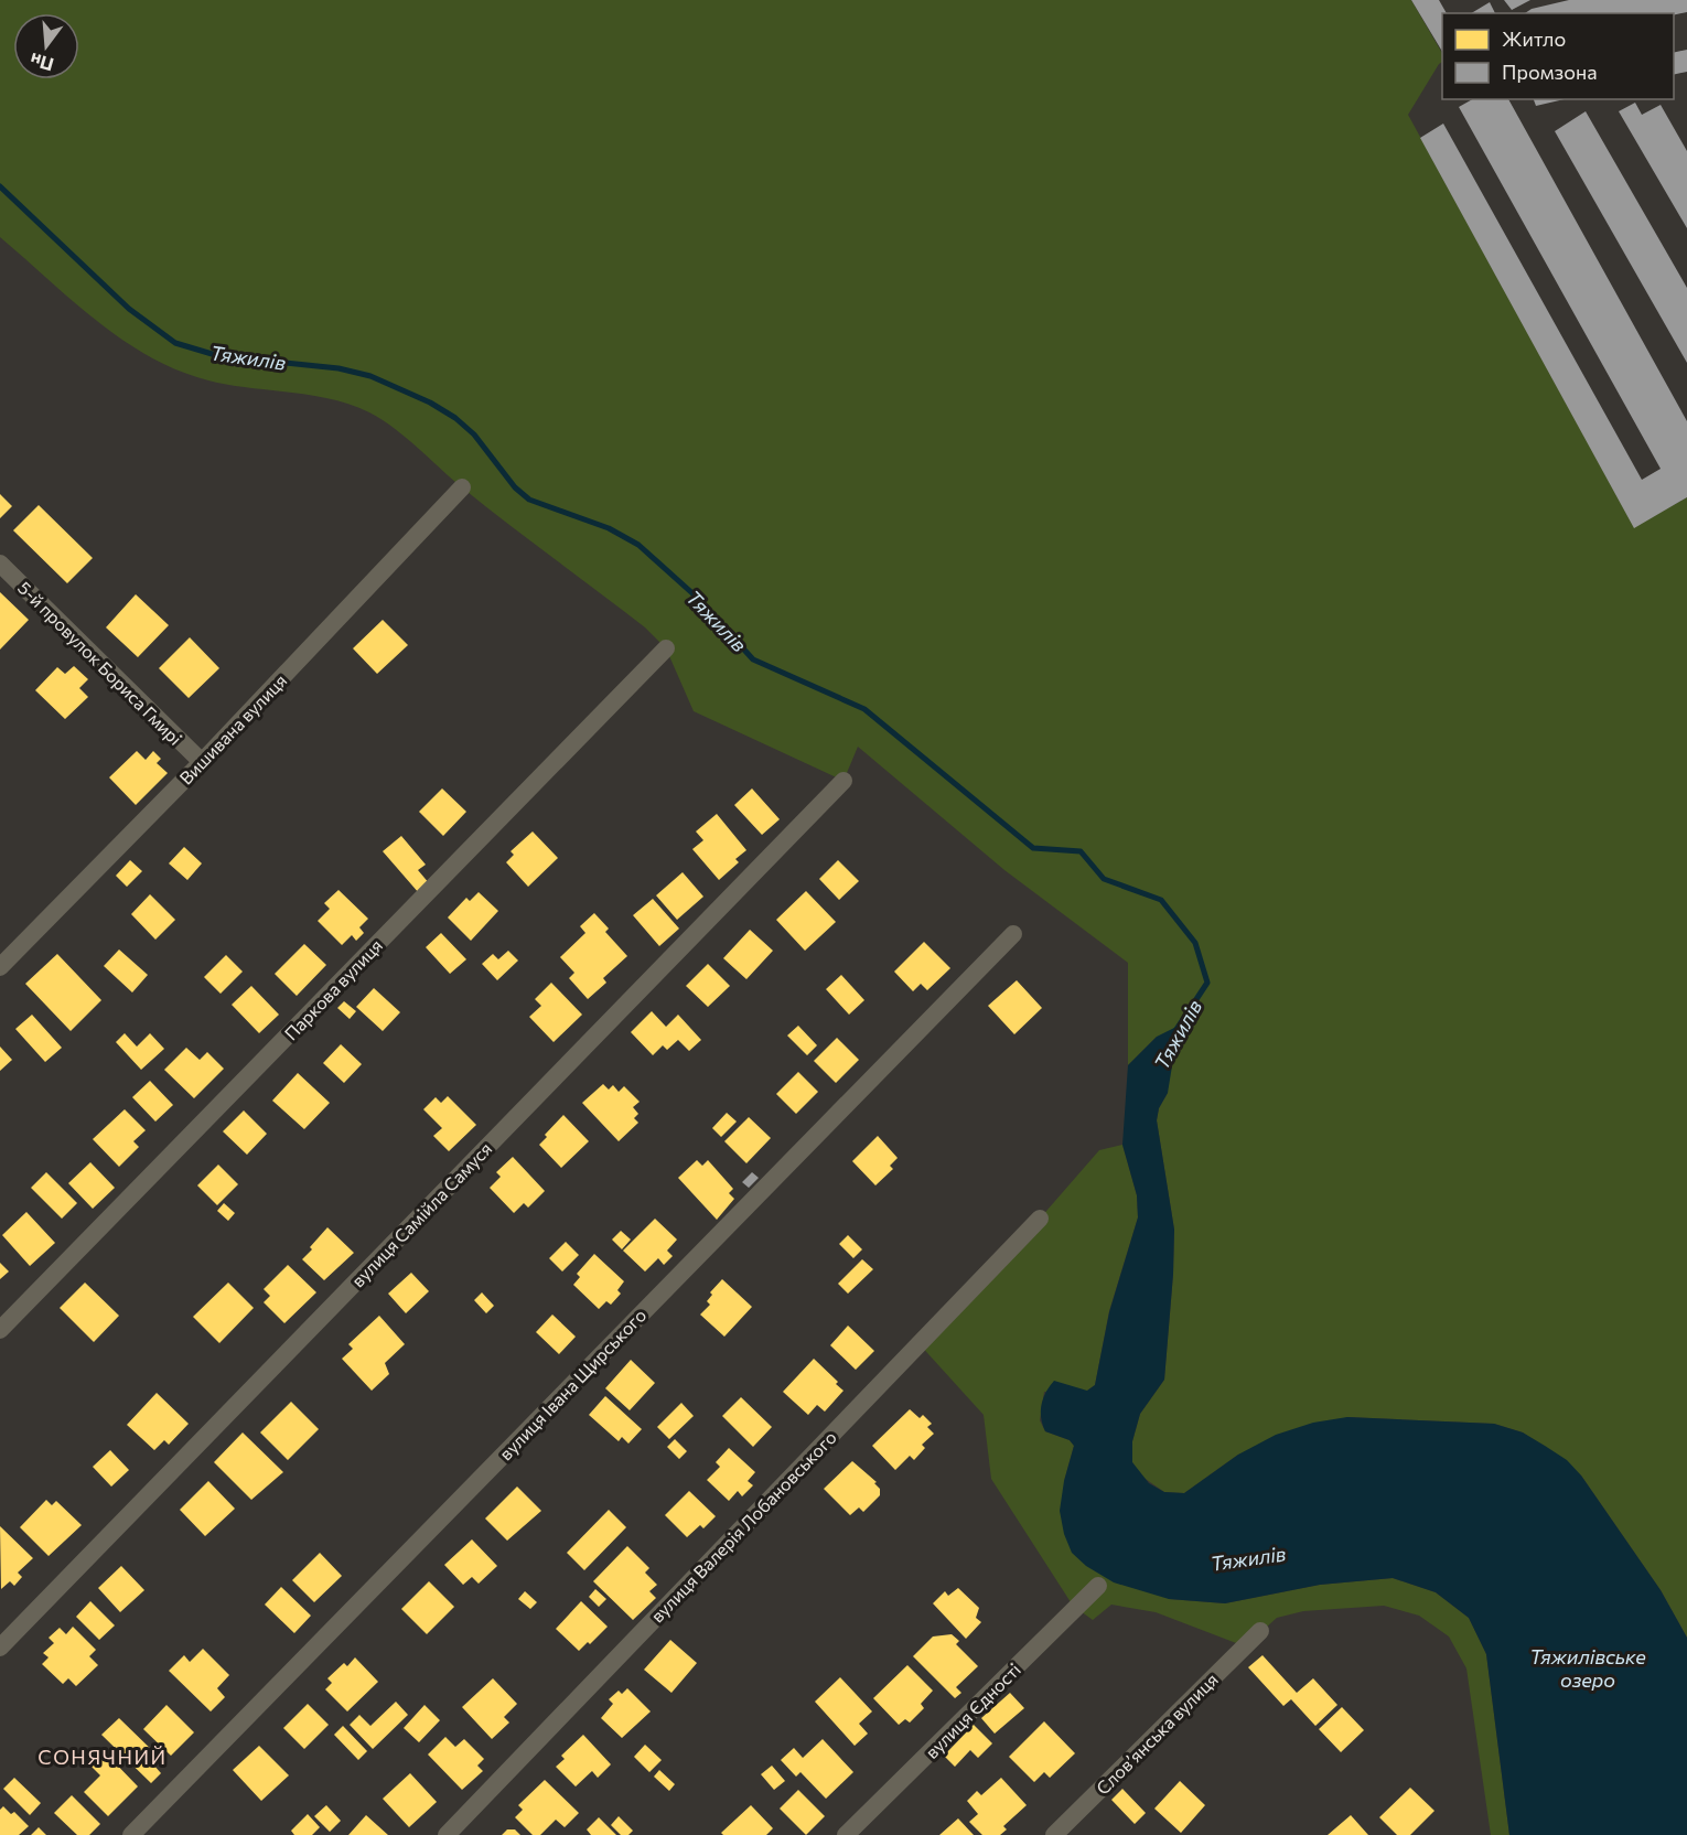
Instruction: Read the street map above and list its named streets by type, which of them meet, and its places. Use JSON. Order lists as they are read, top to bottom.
{
  "streets": {
    "street": [
      "5-й провулок Бориса Гмирі",
      "Вишивана вулиця",
      "Паркова вулиця",
      "вулиця Самійла Самуся",
      "вулиця Івана Щирського",
      "вулиця Валерія Лобановського",
      "вулиця Єдності",
      "Словʼянська вулиця"
    ]
  },
  "crossings": [
    ["5-й провулок Бориса Гмирі", "Вишивана вулиця"]
  ],
  "districts": ["СОНЯЧНИЙ"],
  "water": ["Тяжилів", "Тяжилівське озеро"],
  "legend": ["Житло", "Промзона"],
  "north": "bottom"
}
